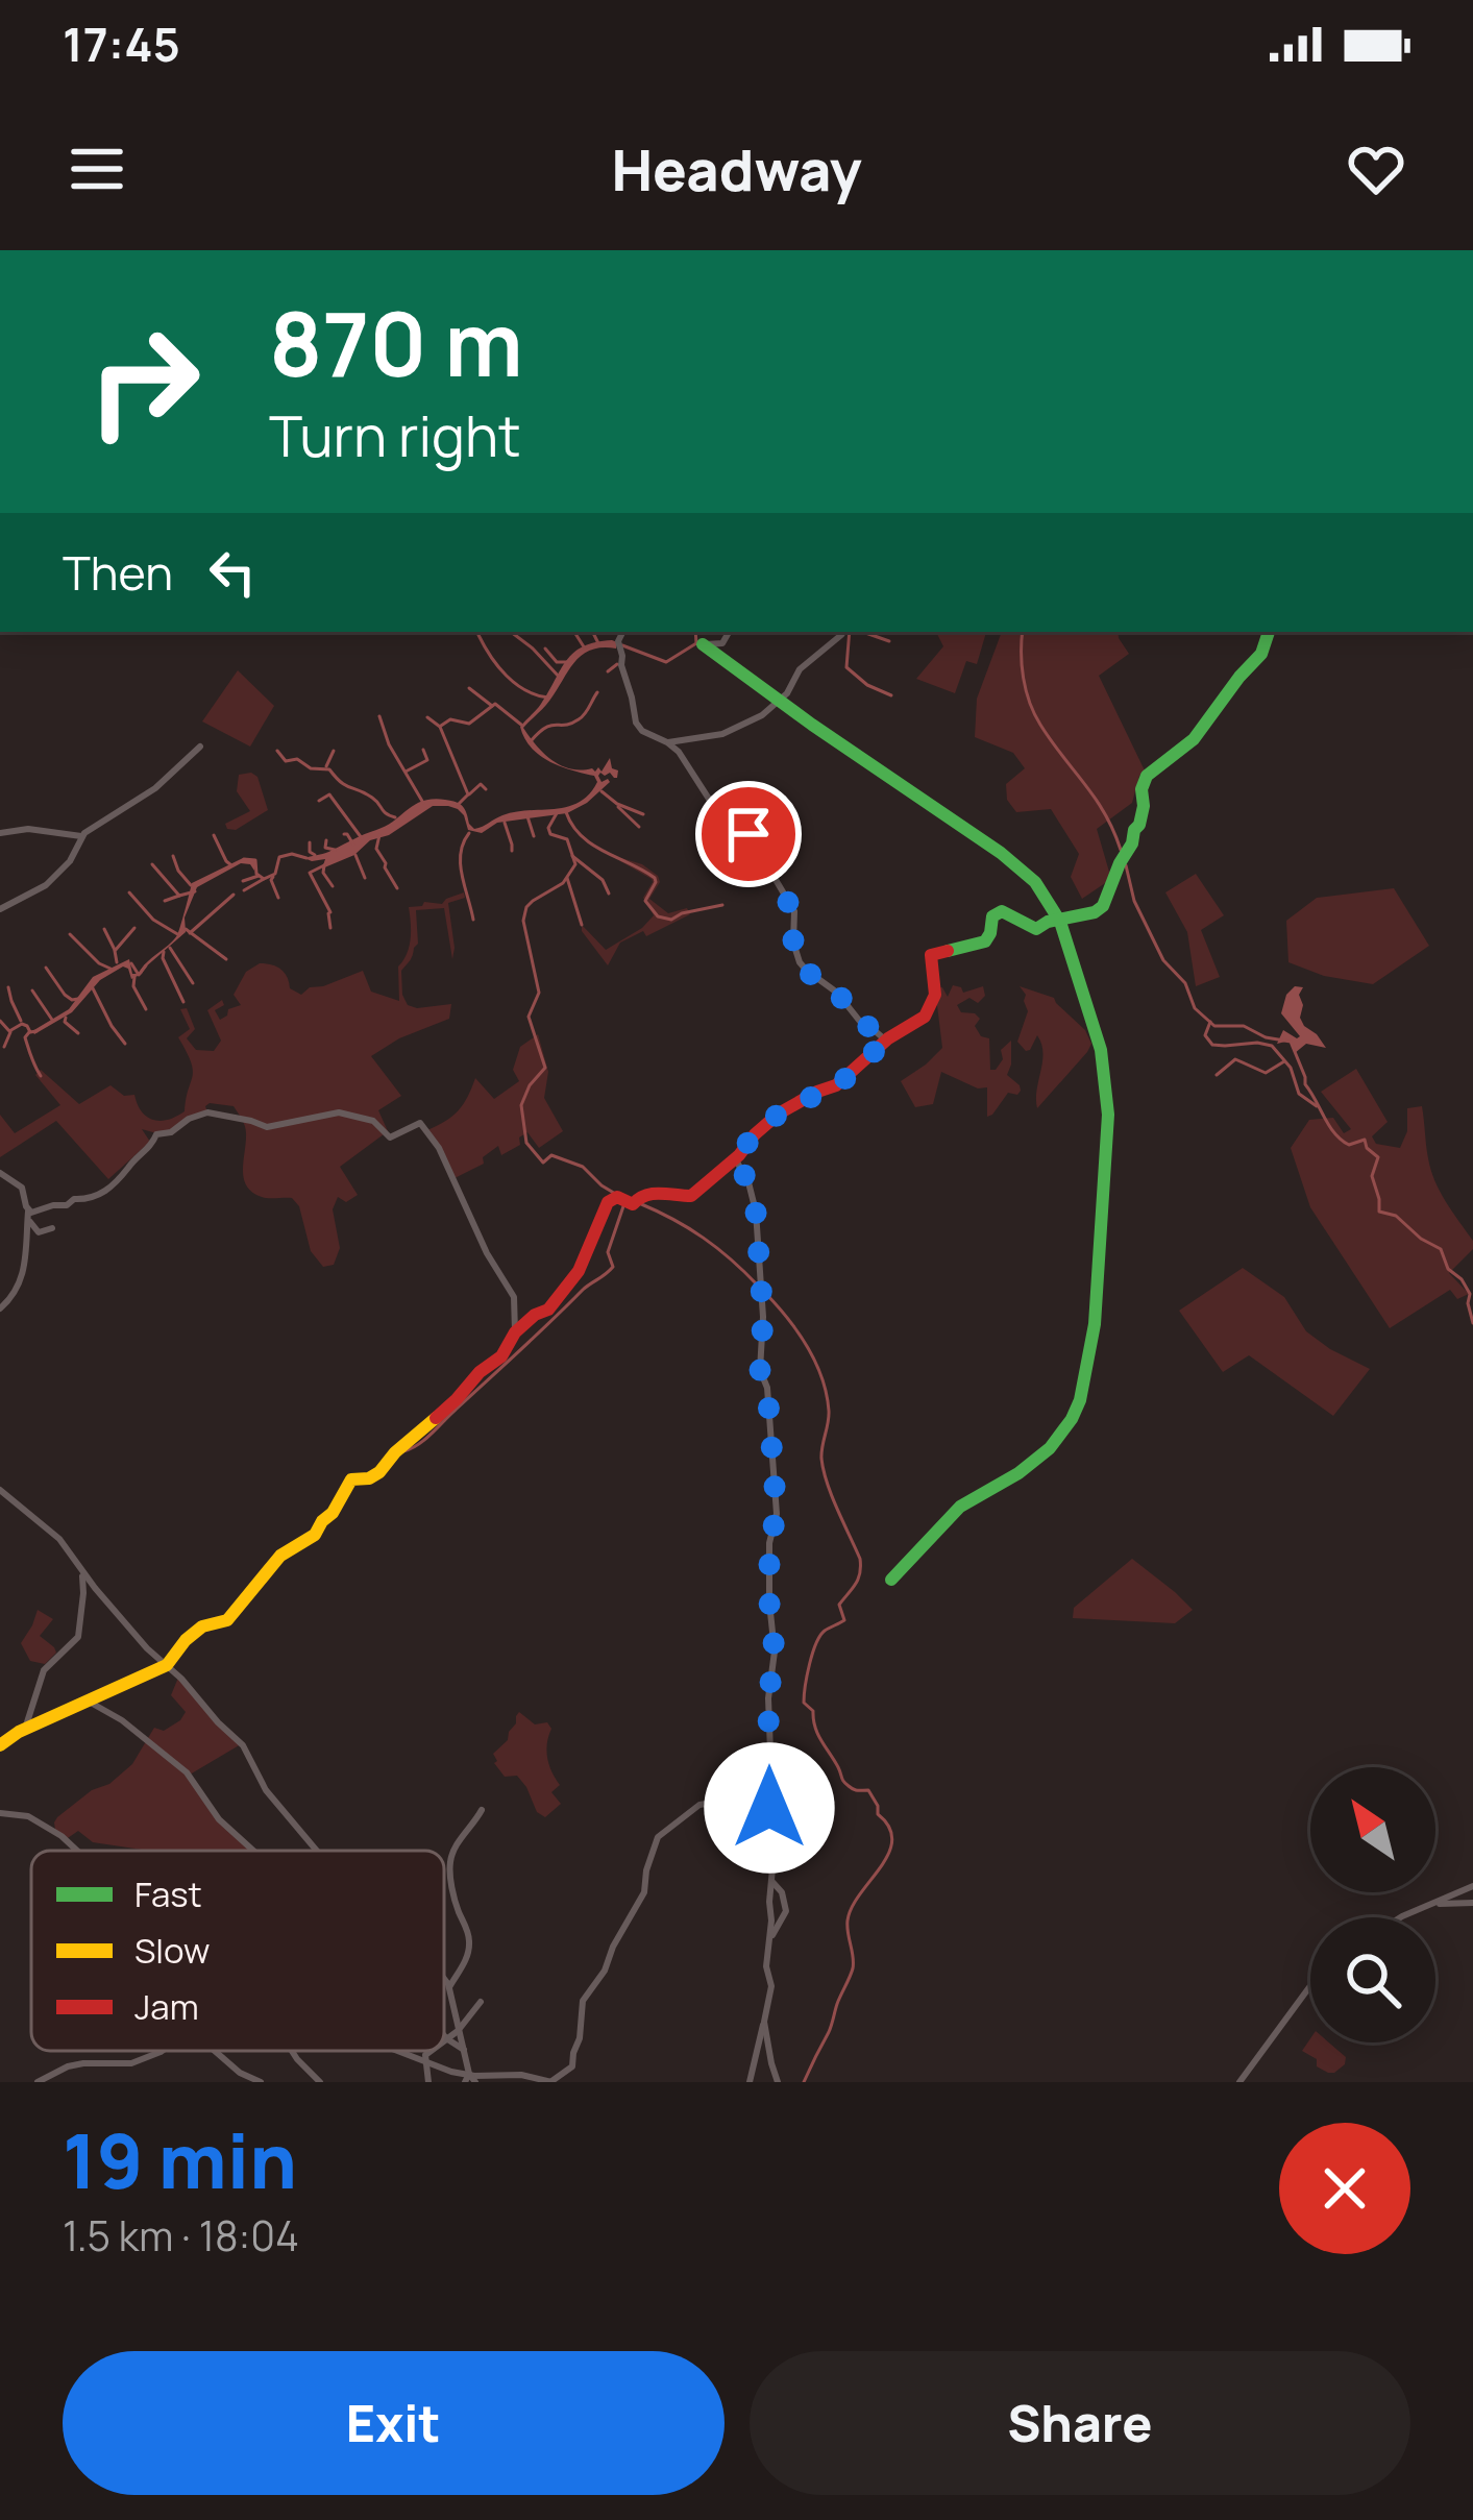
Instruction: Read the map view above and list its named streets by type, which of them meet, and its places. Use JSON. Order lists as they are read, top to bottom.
{
  "legend": ["Fast", "Slow", "Jam"],
  "north": "top left",
  "page": {
    "status": "17:45",
    "header": "Headway",
    "turn": ["870 m", "Turn right"],
    "then": "Then",
    "heading": ["19 min", "1.5 km · 18:04"],
    "buttons": ["Exit", "Share"]
  }
}
